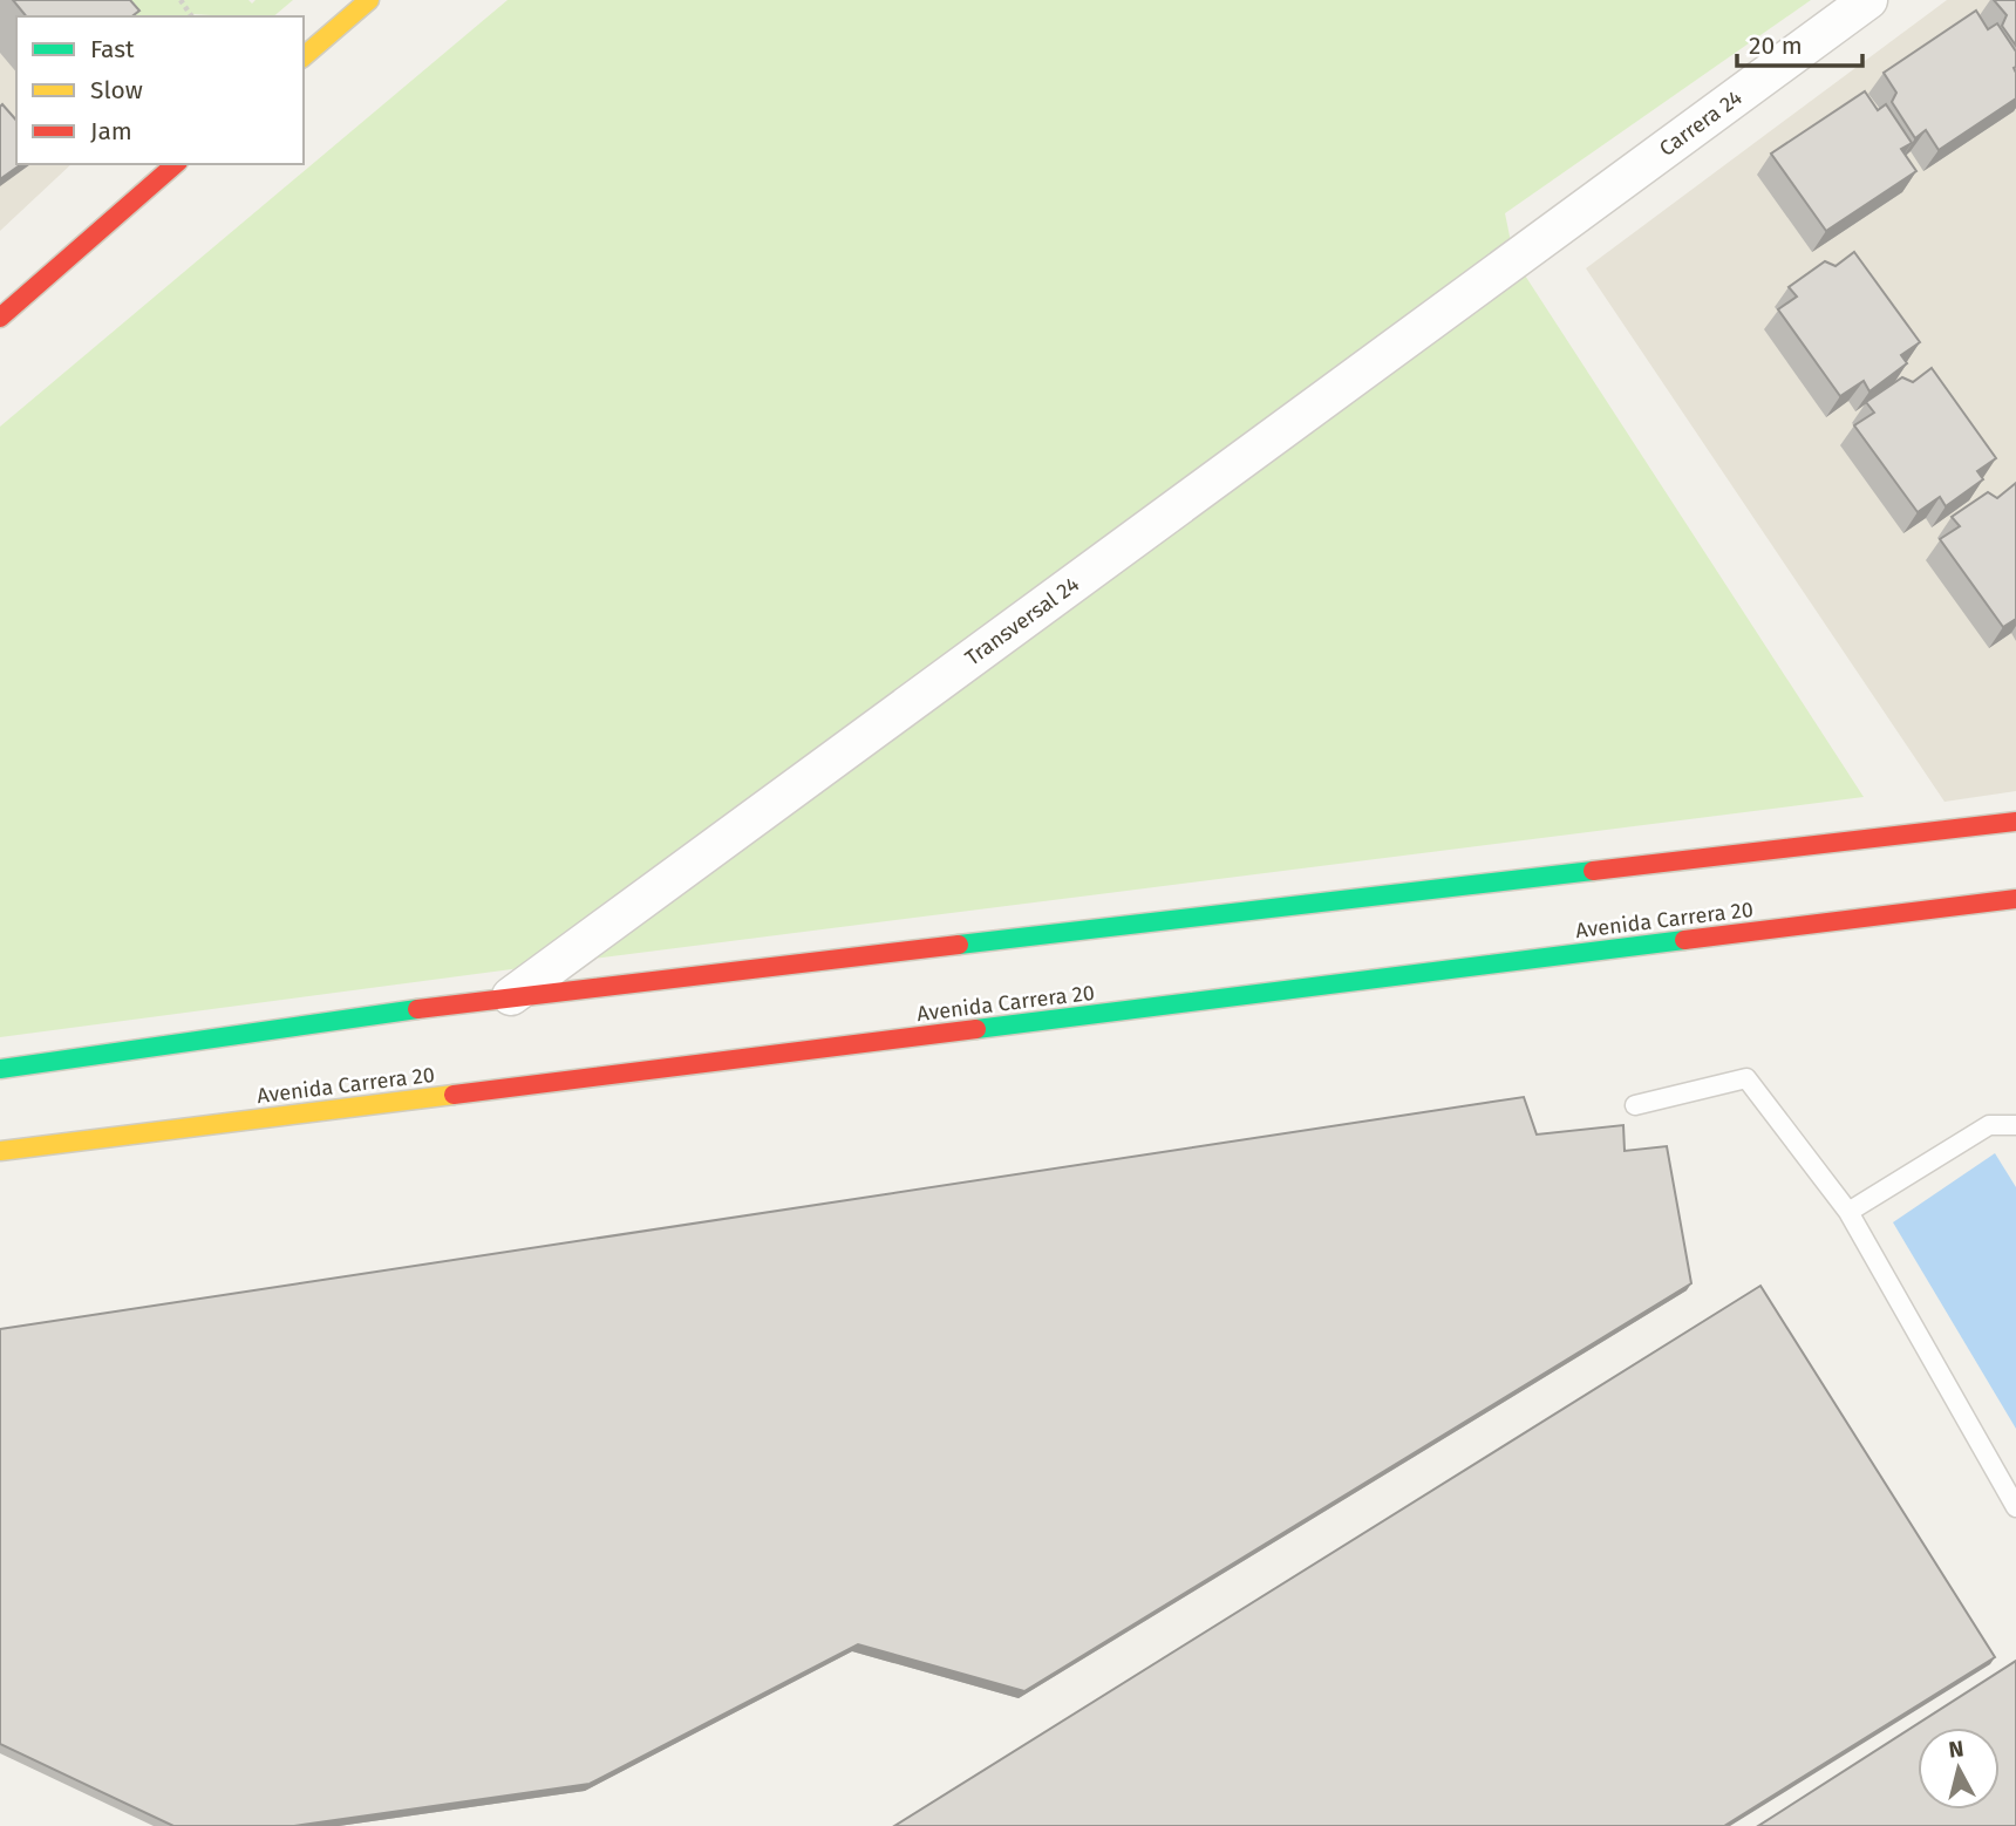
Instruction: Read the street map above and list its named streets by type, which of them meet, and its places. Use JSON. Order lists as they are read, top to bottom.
{
  "streets": {
    "street": ["Carrera 24", "Transversal 24", "Avenida Carrera 20"]
  },
  "crossings": [
    ["Carrera 24", "Transversal 24"]
  ],
  "legend": ["Fast", "Slow", "Jam"],
  "scale_bar": "20 m",
  "north": "top"
}
